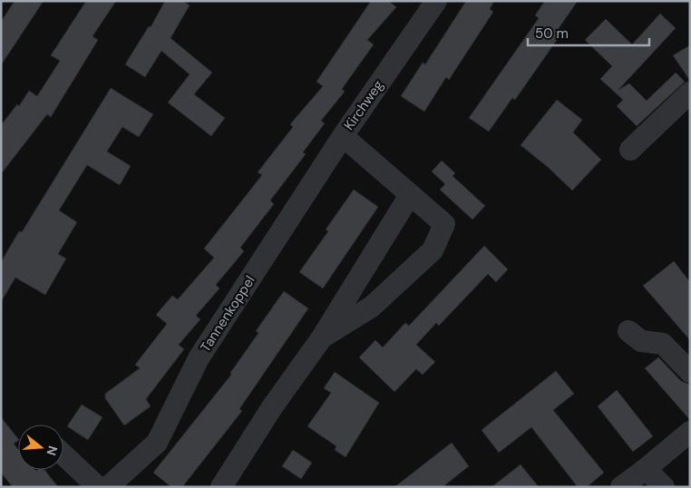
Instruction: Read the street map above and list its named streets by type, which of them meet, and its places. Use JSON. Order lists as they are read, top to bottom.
{
  "streets": {
    "street": ["Kirchweg", "Tannenkoppel"]
  },
  "crossings": [
    ["Kirchweg", "Tannenkoppel"]
  ],
  "scale_bar": "50 m",
  "north": "right"
}
